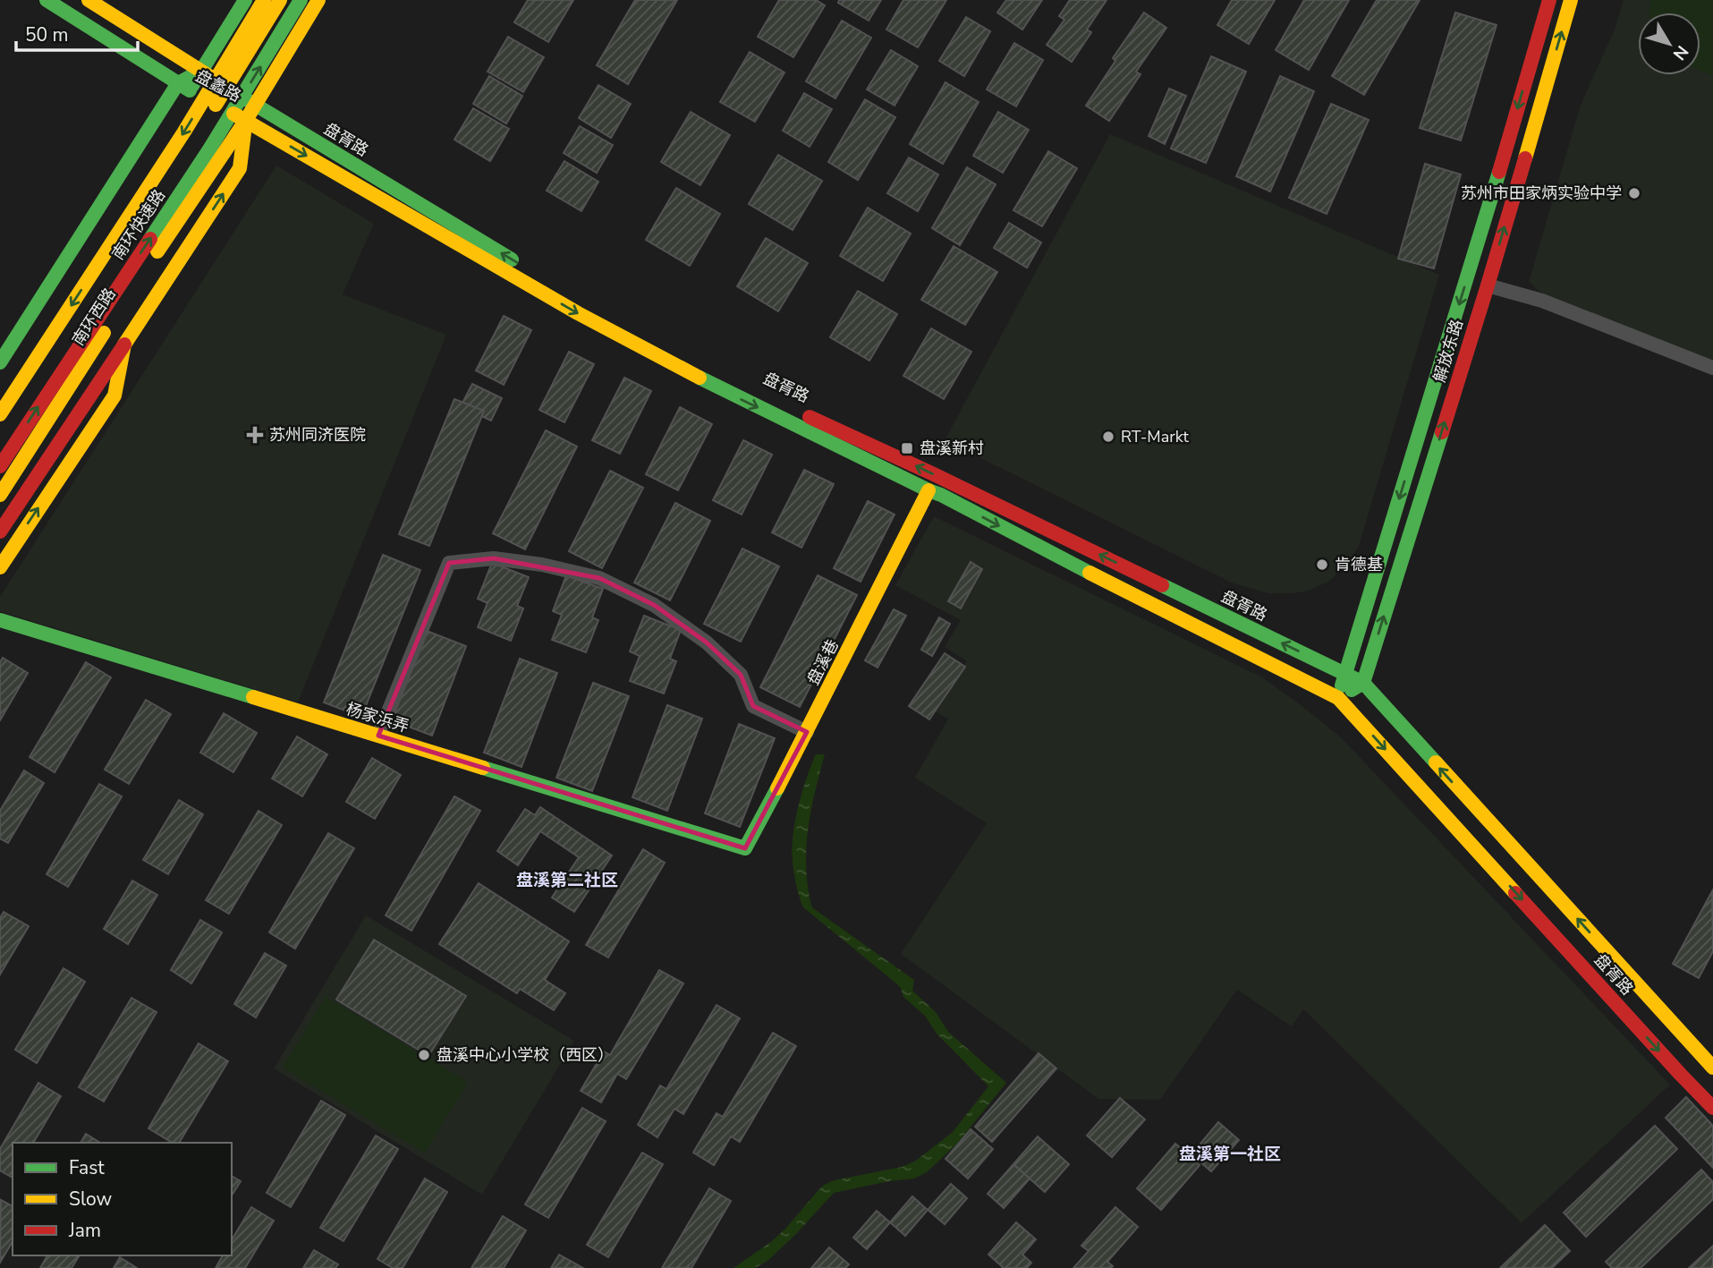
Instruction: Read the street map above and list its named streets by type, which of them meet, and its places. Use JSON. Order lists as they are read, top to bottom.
{
  "streets": {
    "main road": [
      "盘蠡路",
      "盘胥路",
      "南环快速路",
      "南环西路",
      "解放东路",
      "盘溪巷",
      "杨家浜弄"
    ]
  },
  "crossings": [
    ["盘蠡路", "盘胥路"],
    ["盘蠡路", "南环西路"],
    ["盘胥路", "南环西路"],
    ["盘胥路", "解放东路"],
    ["盘胥路", "盘溪巷"],
    ["盘溪巷", "杨家浜弄"]
  ],
  "districts": ["盘溪第二社区", "盘溪第一社区"],
  "places": {
    "other": [
      "苏州市田家炳实验中学",
      "RT-Markt",
      "肯德基",
      "盘溪中心小学校（西区）"
    ],
    "health": ["苏州同济医院"],
    "transit": ["盘溪新村"]
  },
  "legend": ["Fast", "Slow", "Jam"],
  "scale_bar": "50 m",
  "north": "bottom right"
}
